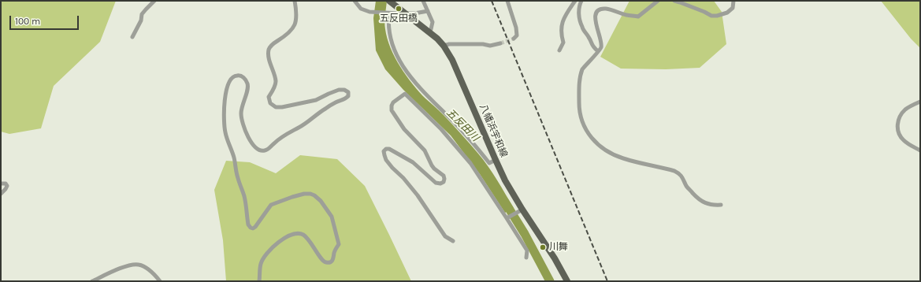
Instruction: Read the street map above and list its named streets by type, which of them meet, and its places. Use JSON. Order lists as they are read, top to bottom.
{
  "streets": {
    "main road": ["八幡浜宇和線"]
  },
  "water": ["五反田川"],
  "places": ["五反田橋", "川舞"],
  "scale_bar": "100 m"
}
